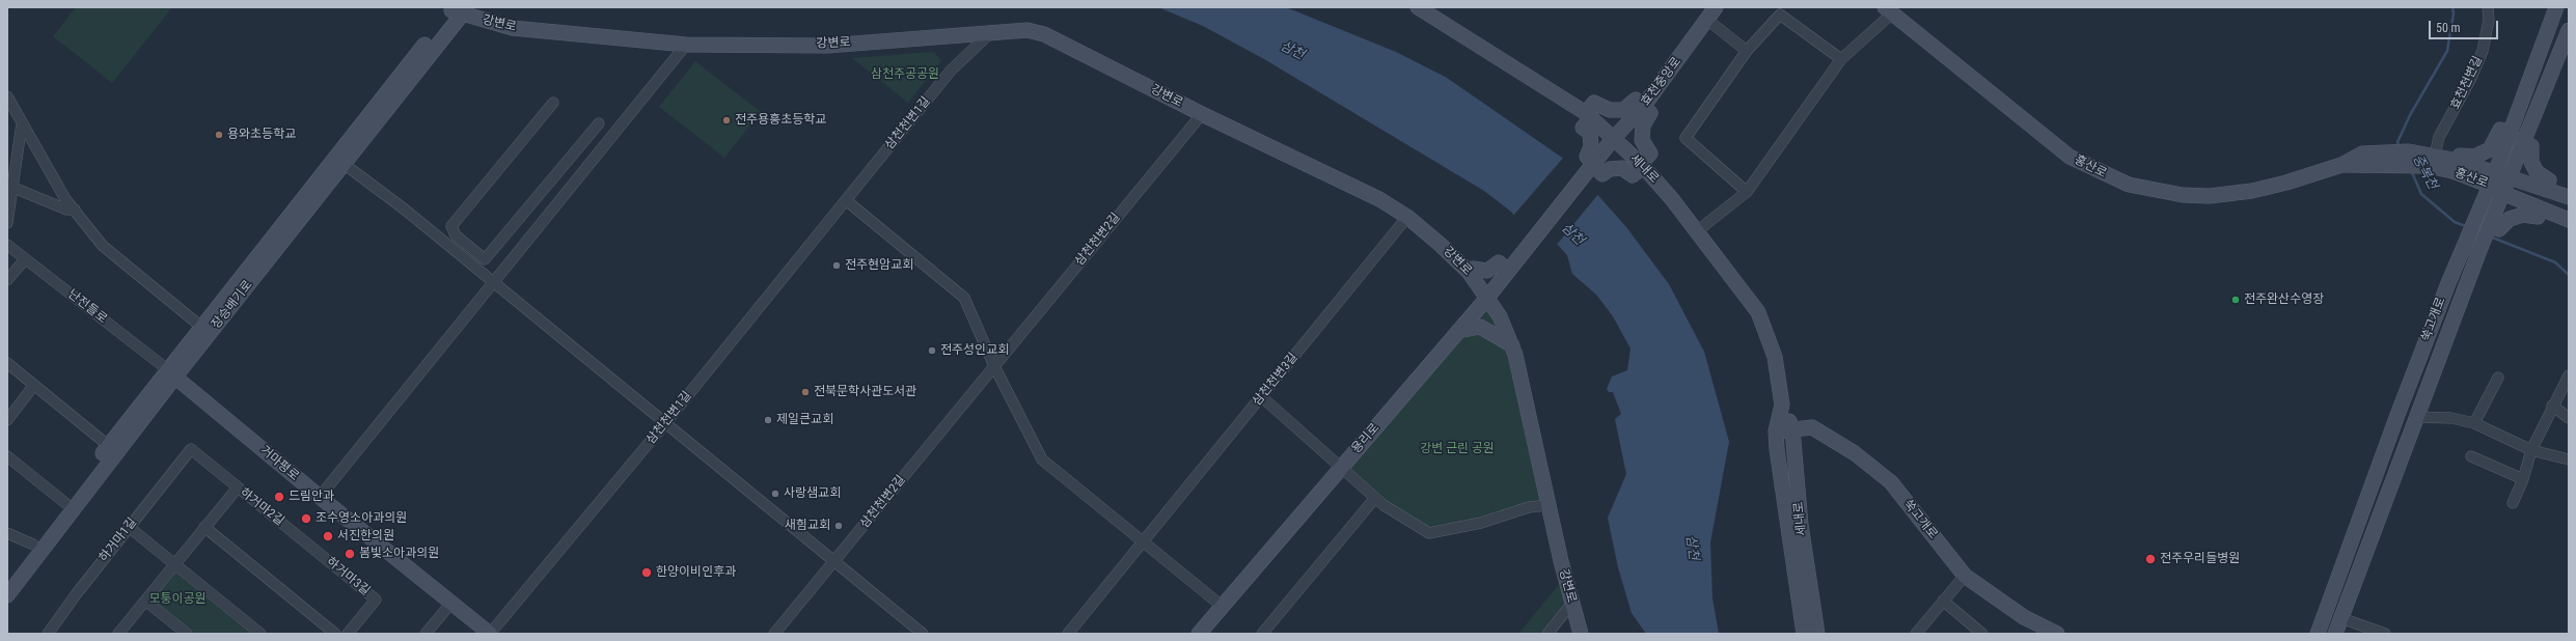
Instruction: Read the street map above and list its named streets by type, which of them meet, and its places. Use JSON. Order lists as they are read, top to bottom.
{
  "streets": {
    "street": [
      "강변로",
      "효천중앙로",
      "효천천변길",
      "삼천천변1길",
      "홍산로",
      "세내로",
      "삼천천변2길",
      "장승배기로",
      "난전들로",
      "쑥고개로",
      "삼천천변3길",
      "용리로",
      "거마평로",
      "하거마2길",
      "하거마1길",
      "하거마3길"
    ]
  },
  "crossings": [
    ["강변로", "삼천천변1길"],
    ["강변로", "삼천천변2길"],
    ["강변로", "장승배기로"],
    ["강변로", "삼천천변3길"],
    ["강변로", "용리로"],
    ["효천중앙로", "세내로"],
    ["효천중앙로", "용리로"],
    ["효천천변길", "홍산로"],
    ["삼천천변1길", "거마평로"],
    ["홍산로", "쑥고개로"],
    ["세내로", "쑥고개로"],
    ["장승배기로", "난전들로"],
    ["장승배기로", "거마평로"],
    ["난전들로", "거마평로"],
    ["하거마2길", "하거마1길"],
    ["하거마2길", "하거마3길"]
  ],
  "water": ["삼천", "중복천"],
  "parks": ["삼천주공공원", "강변 근린 공원", "모퉁이공원"],
  "places": [
    "전주용흥초등학교",
    "용와초등학교",
    "전주현암교회",
    "전주완산수영장",
    "전주성인교회",
    "전북문학사관도서관",
    "제일큰교회",
    "사랑샘교회",
    "드림안과",
    "조수영소아과의원",
    "새힘교회",
    "서진한의원",
    "봄빛소아과의원",
    "전주우리들병원",
    "한양이비인후과"
  ],
  "scale_bar": "50 m"
}
